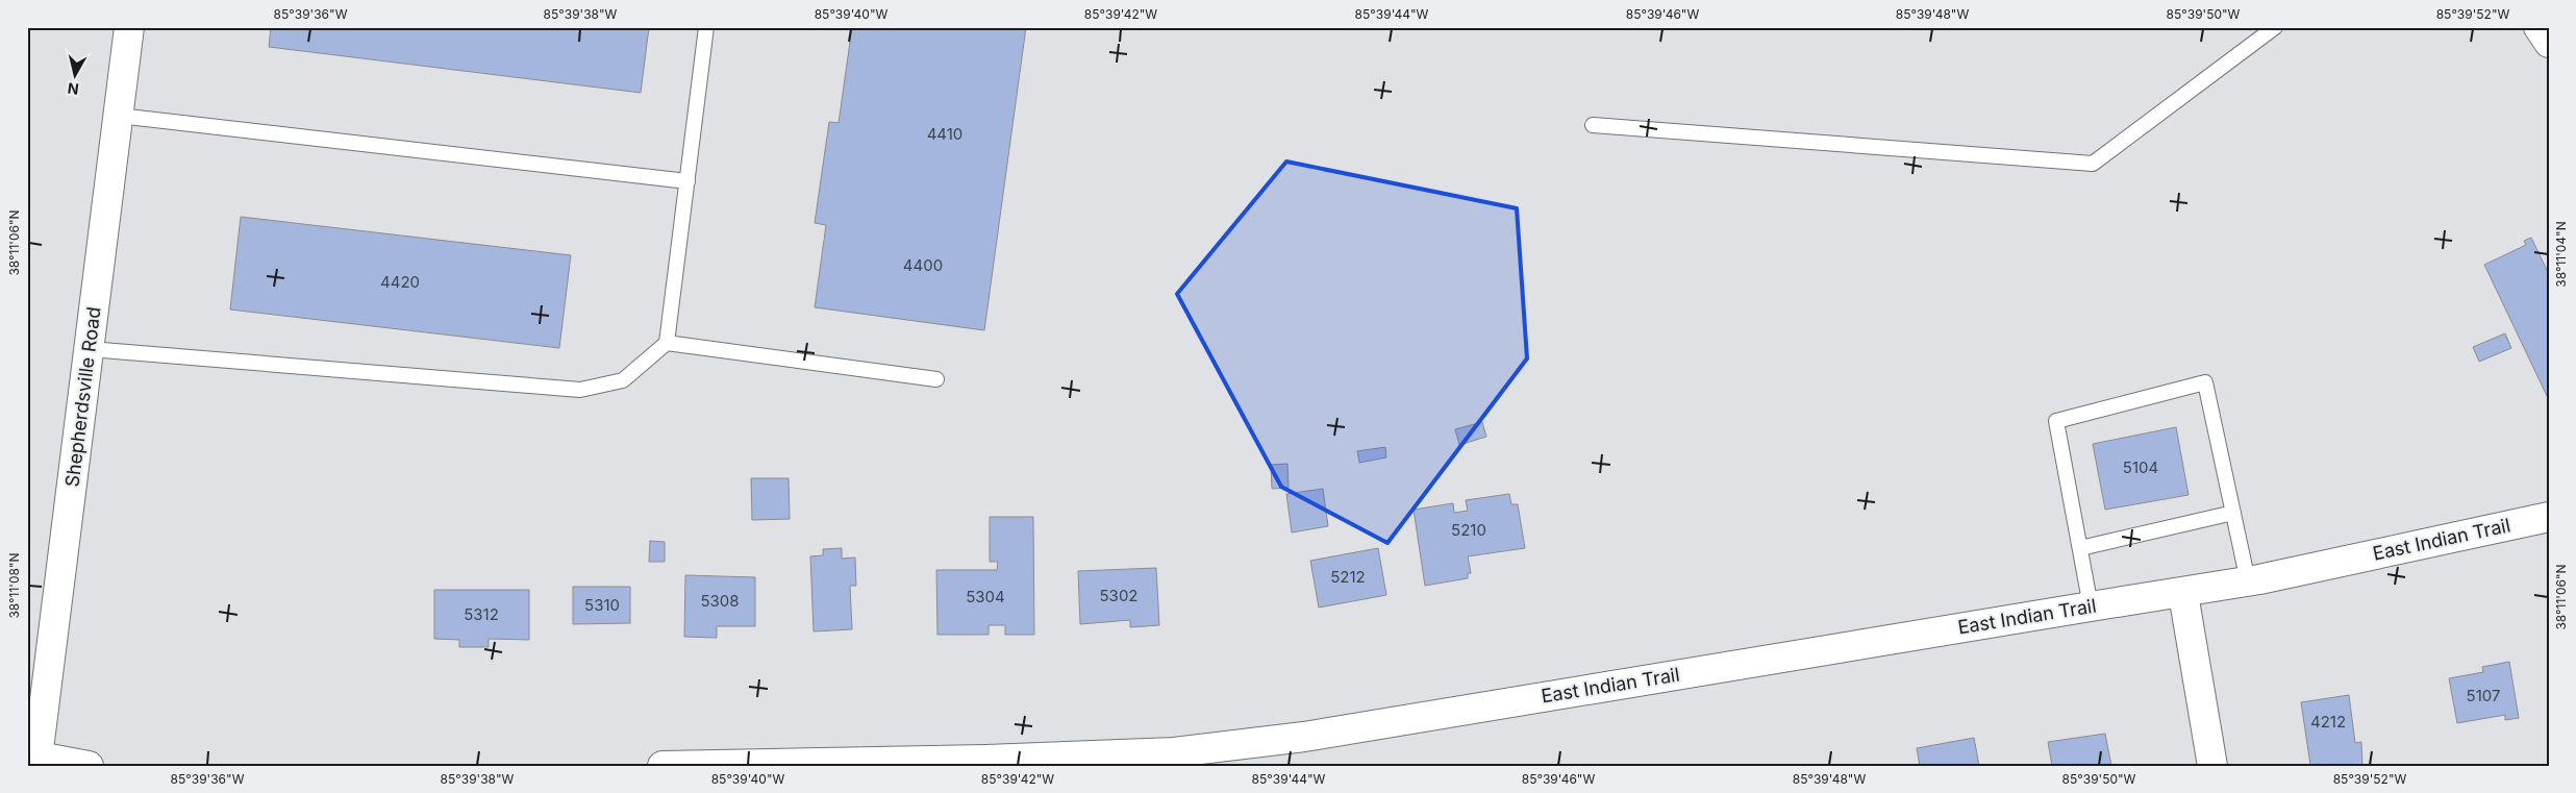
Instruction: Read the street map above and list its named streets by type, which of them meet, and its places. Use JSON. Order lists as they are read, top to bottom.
{
  "streets": {
    "main road": ["Shepherdsville Road", "East Indian Trail"]
  },
  "house_numbers": [
    "4410",
    "4400",
    "4420",
    "5104",
    "5210",
    "5212",
    "5302",
    "5304",
    "5308",
    "5310",
    "5312",
    "5107",
    "4212"
  ],
  "north": "bottom",
  "coordinates": [
    "85°39'36\"W",
    "85°39'38\"W",
    "85°39'40\"W",
    "85°39'42\"W",
    "85°39'44\"W",
    "85°39'46\"W",
    "85°39'48\"W",
    "85°39'50\"W",
    "85°39'52\"W",
    "38°11'06\"N",
    "38°11'04\"N",
    "38°11'08\"N"
  ]
}
